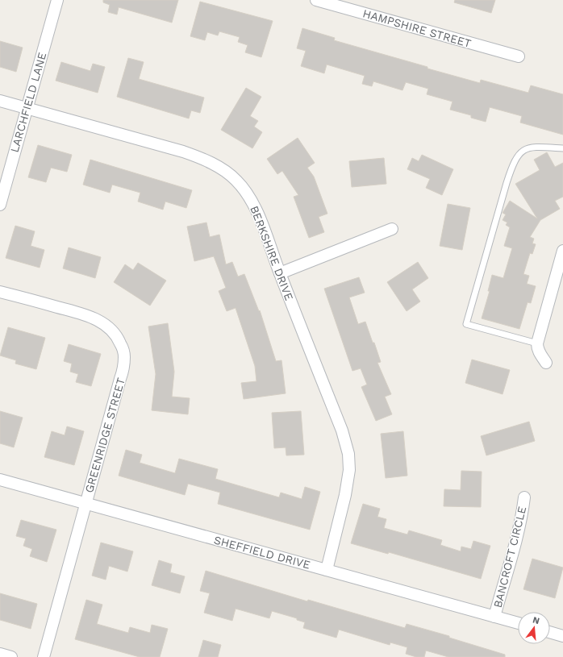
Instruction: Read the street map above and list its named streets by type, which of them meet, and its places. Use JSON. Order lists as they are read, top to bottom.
{
  "streets": {
    "street": [
      "HAMPSHIRE STREET",
      "LARCHFIELD LANE",
      "BERKSHIRE DRIVE",
      "GREENRIDGE STREET",
      "SHEFFIELD DRIVE",
      "BANCROFT CIRCLE"
    ]
  },
  "crossings": [
    ["LARCHFIELD LANE", "BERKSHIRE DRIVE"],
    ["BERKSHIRE DRIVE", "SHEFFIELD DRIVE"],
    ["GREENRIDGE STREET", "SHEFFIELD DRIVE"],
    ["SHEFFIELD DRIVE", "BANCROFT CIRCLE"]
  ],
  "north": "top"
}
